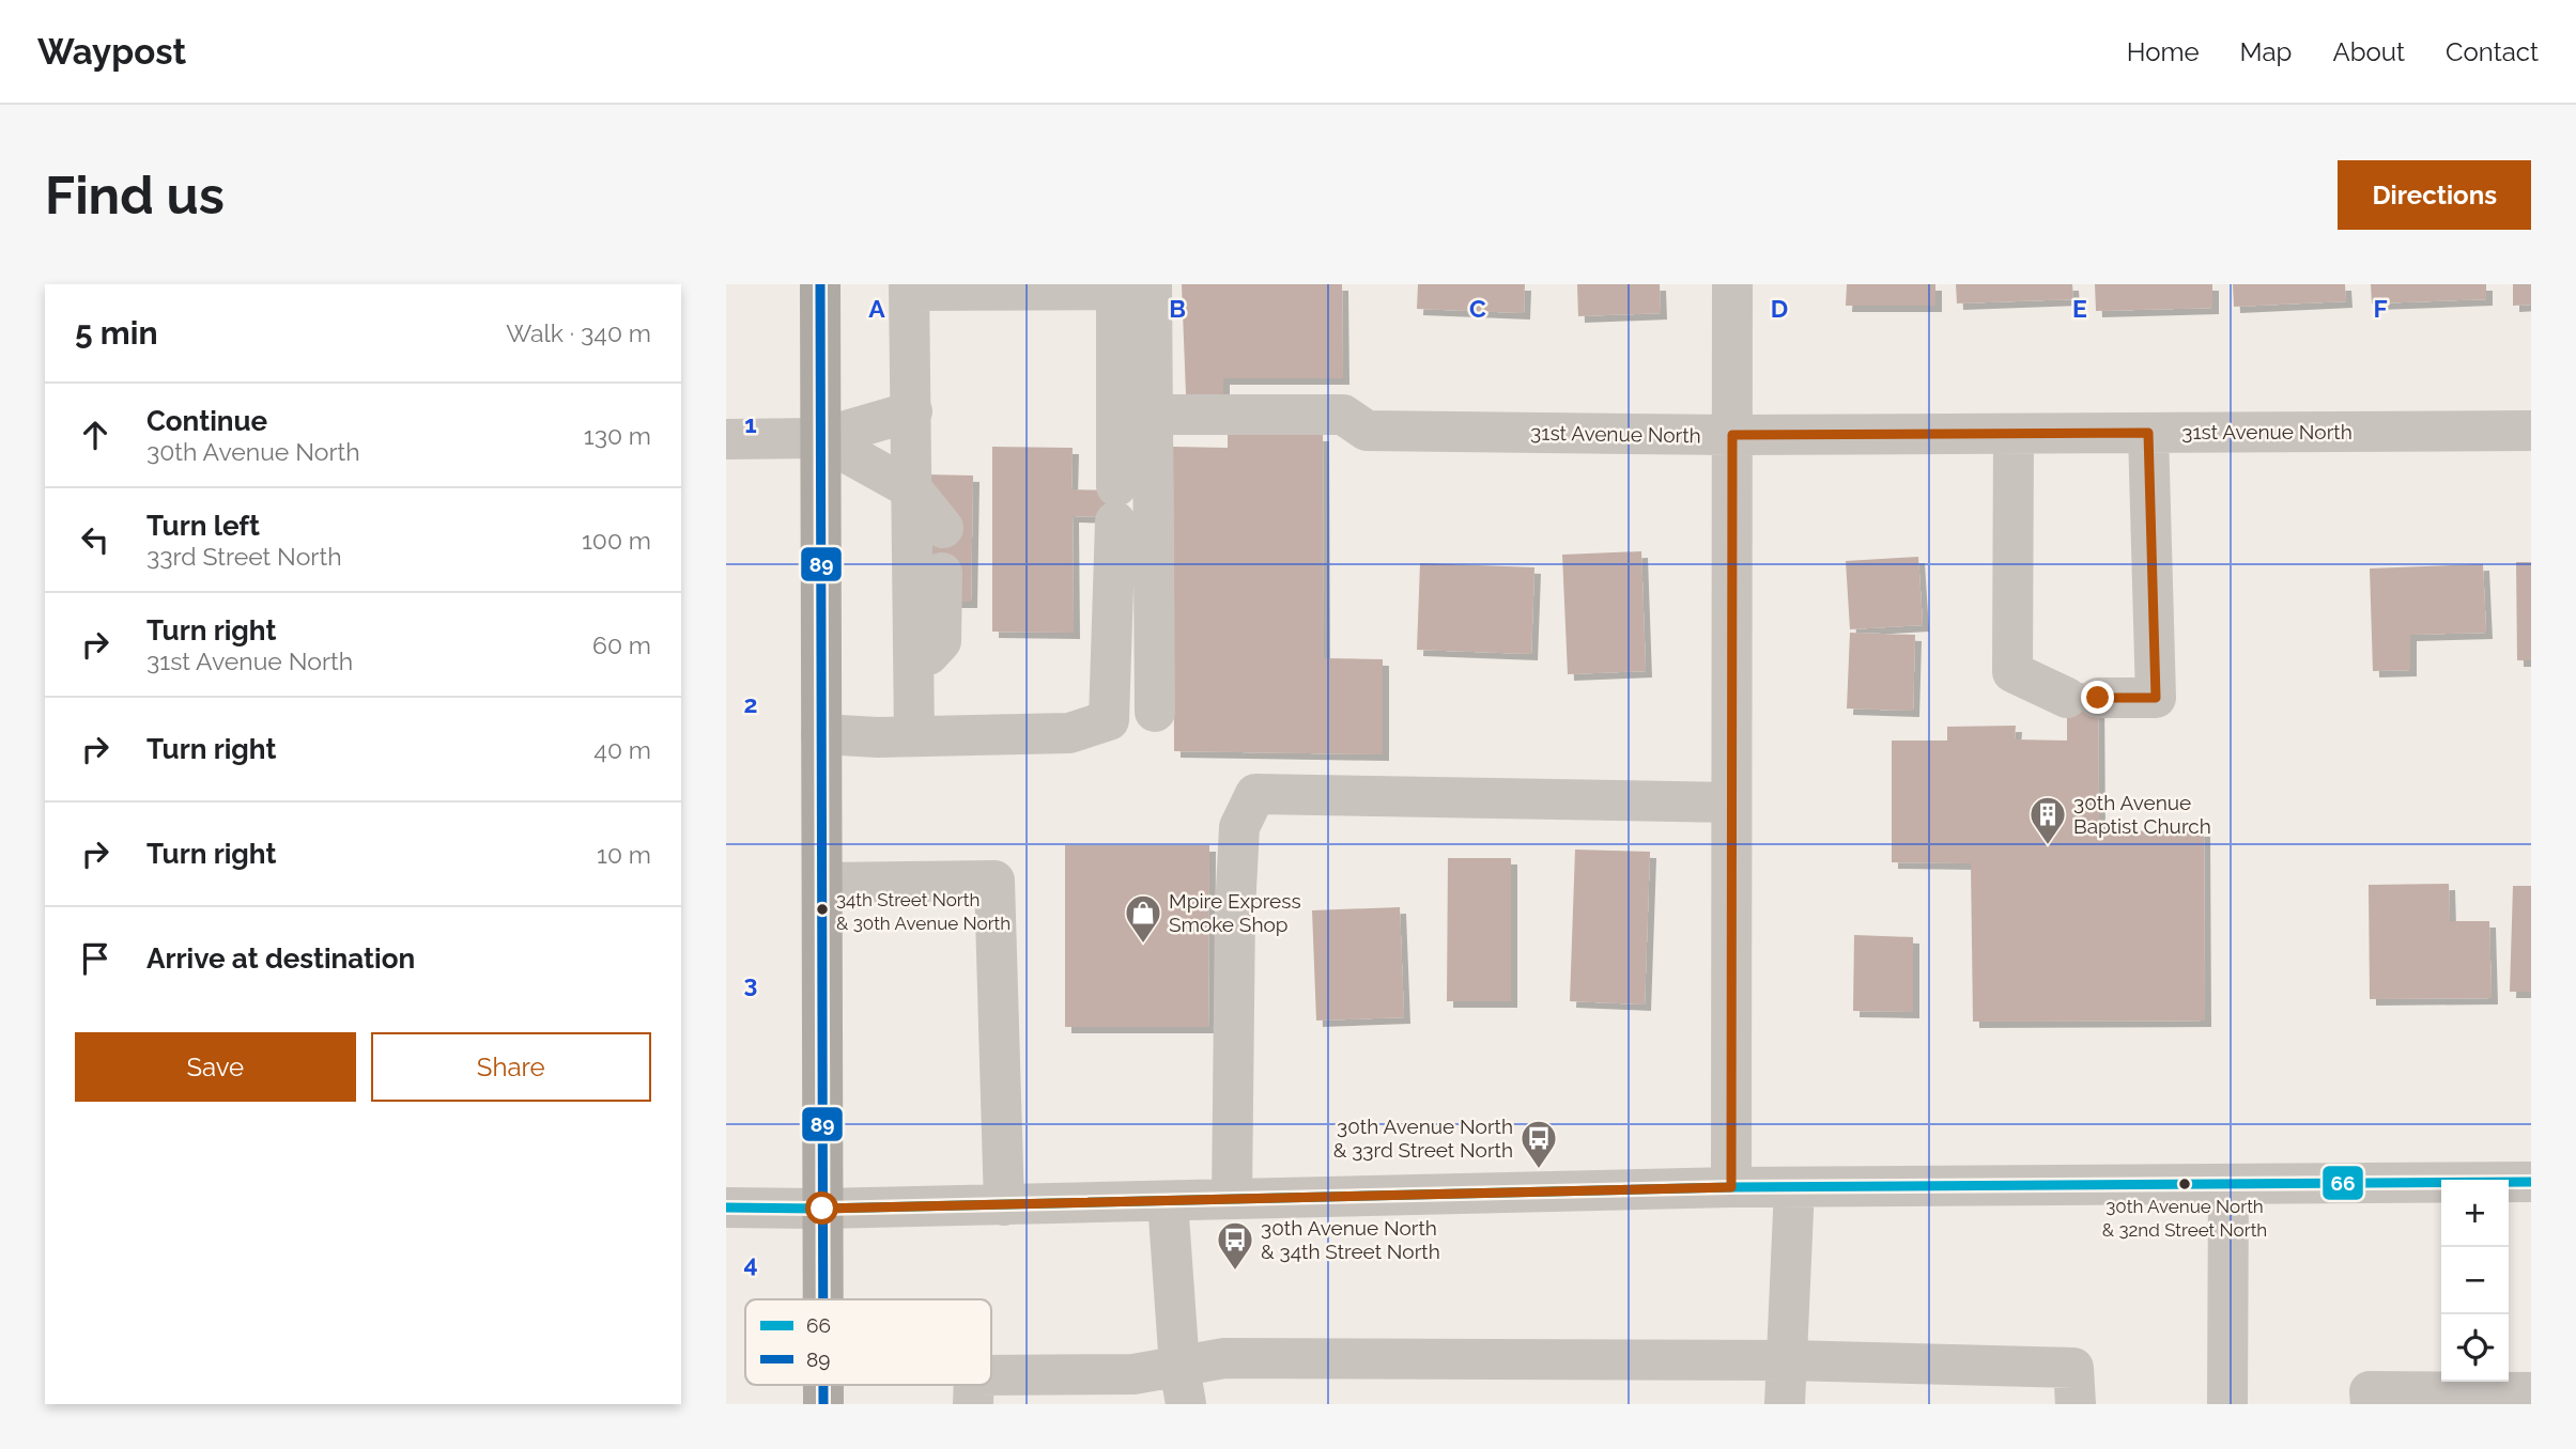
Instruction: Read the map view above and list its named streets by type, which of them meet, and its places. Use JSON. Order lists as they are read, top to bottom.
{
  "streets": {
    "street": ["31st Avenue North"]
  },
  "places": {
    "building": ["30th Avenue Baptist Church"],
    "other": ["34th Street North & 30th Avenue North", "30th Avenue North & 32nd Street North"],
    "shop": ["Mpire Express Smoke Shop"],
    "bus stop": ["30th Avenue North & 33rd Street North", "30th Avenue North & 34th Street North"]
  },
  "lines": ["transit line 89", "transit line 66"],
  "legend": ["66", "89"],
  "page": {
    "header": "Waypost",
    "nav": [
      "Home",
      "Map",
      "About",
      "Contact"
    ],
    "buttons": [
      "Directions",
      ["Save", "Share"]
    ],
    "title": "Find us",
    "heading": ["5 min", "Walk · 340 m"],
    "list": [
      ["Continue", "30th Avenue North", "130 m"],
      ["Turn left", "33rd Street North", "100 m"],
      ["Turn right", "31st Avenue North", "60 m"],
      ["Turn right", "40 m"],
      ["Turn right", "10 m"],
      "Arrive at destination"
    ],
    "map_buttons": ["+", "−"]
  },
  "grid": {
    "columns": [
      "A",
      "B",
      "C",
      "D",
      "E",
      "F"
    ],
    "rows": [
      "1",
      "2",
      "3",
      "4"
    ]
  }
}
